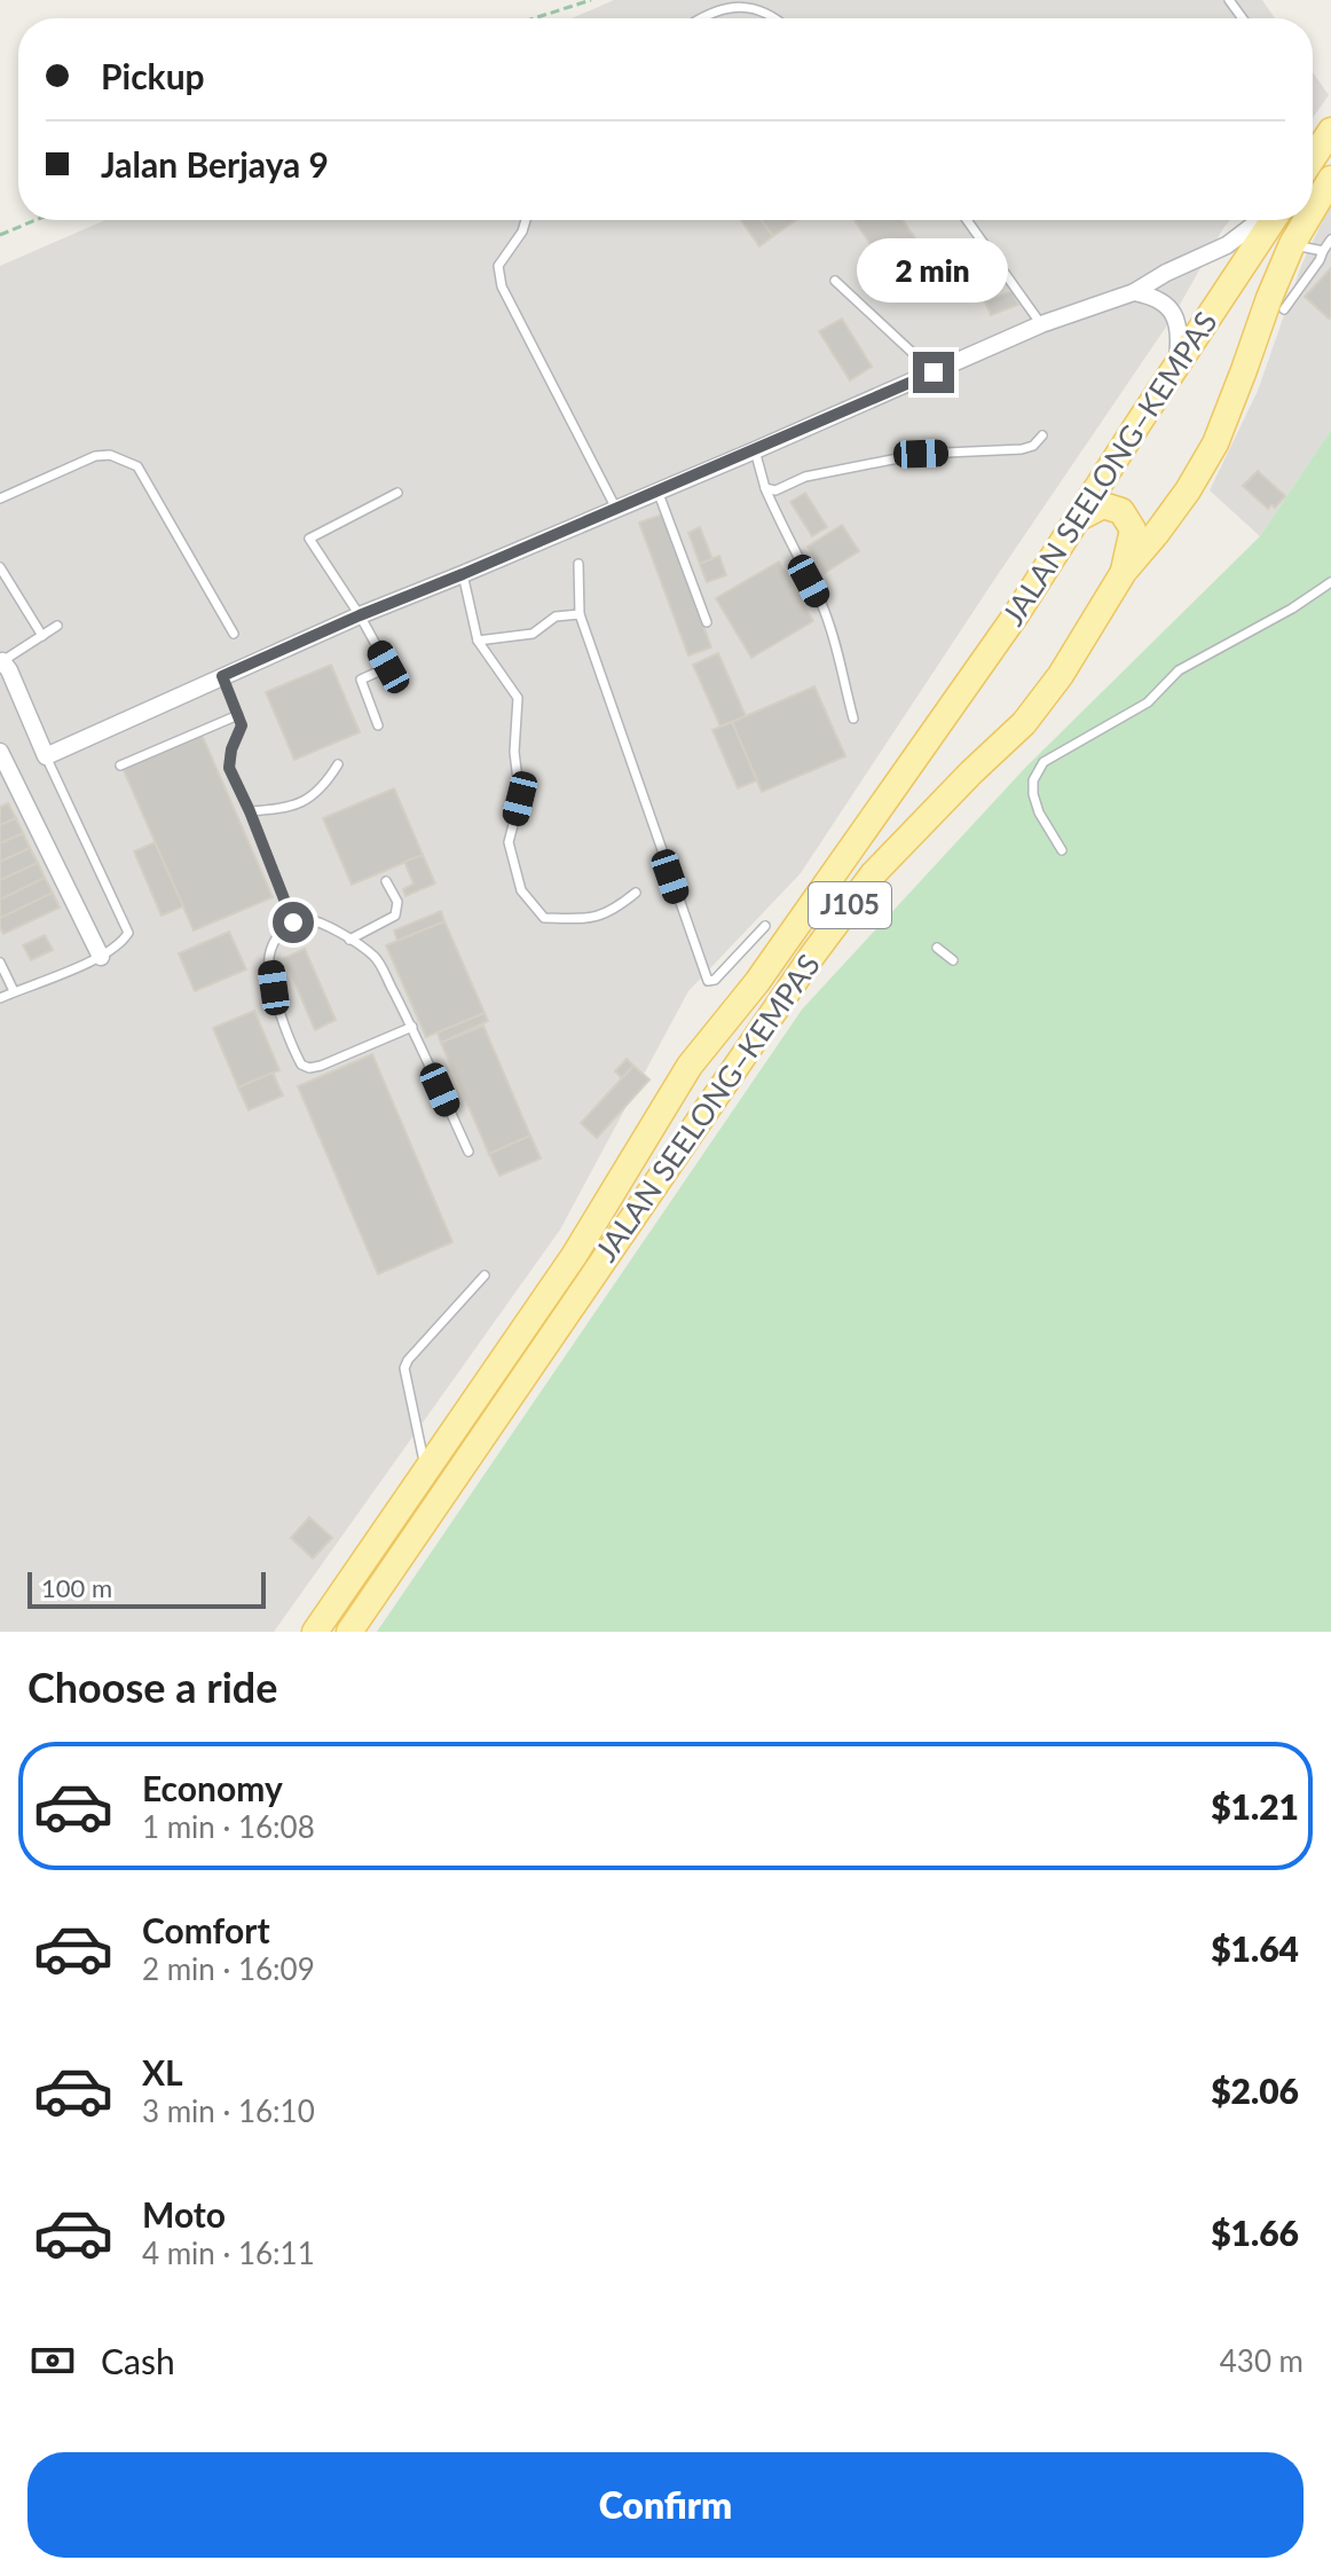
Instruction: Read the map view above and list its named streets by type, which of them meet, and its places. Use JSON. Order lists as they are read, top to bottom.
{
  "streets": {
    "main road": ["JALAN SEELONG–KEMPAS", "J105"]
  },
  "scale_bar": "100 m",
  "page": {
    "banner": ["Pickup", "Jalan Berjaya 9"],
    "bubble": "2 min",
    "scale": "100 m",
    "heading": "Choose a ride",
    "list": [
      {
        "name": "Economy",
        "note": "1 min · 16:08",
        "value": "$1.21"
      },
      {
        "name": "Comfort",
        "note": "2 min · 16:09",
        "value": "$1.64"
      },
      {
        "name": "XL",
        "note": "3 min · 16:10",
        "value": "$2.06"
      },
      {
        "name": "Moto",
        "note": "4 min · 16:11",
        "value": "$1.66"
      }
    ],
    "pay": ["Cash", "430 m"],
    "buttons": "Confirm"
  }
}
